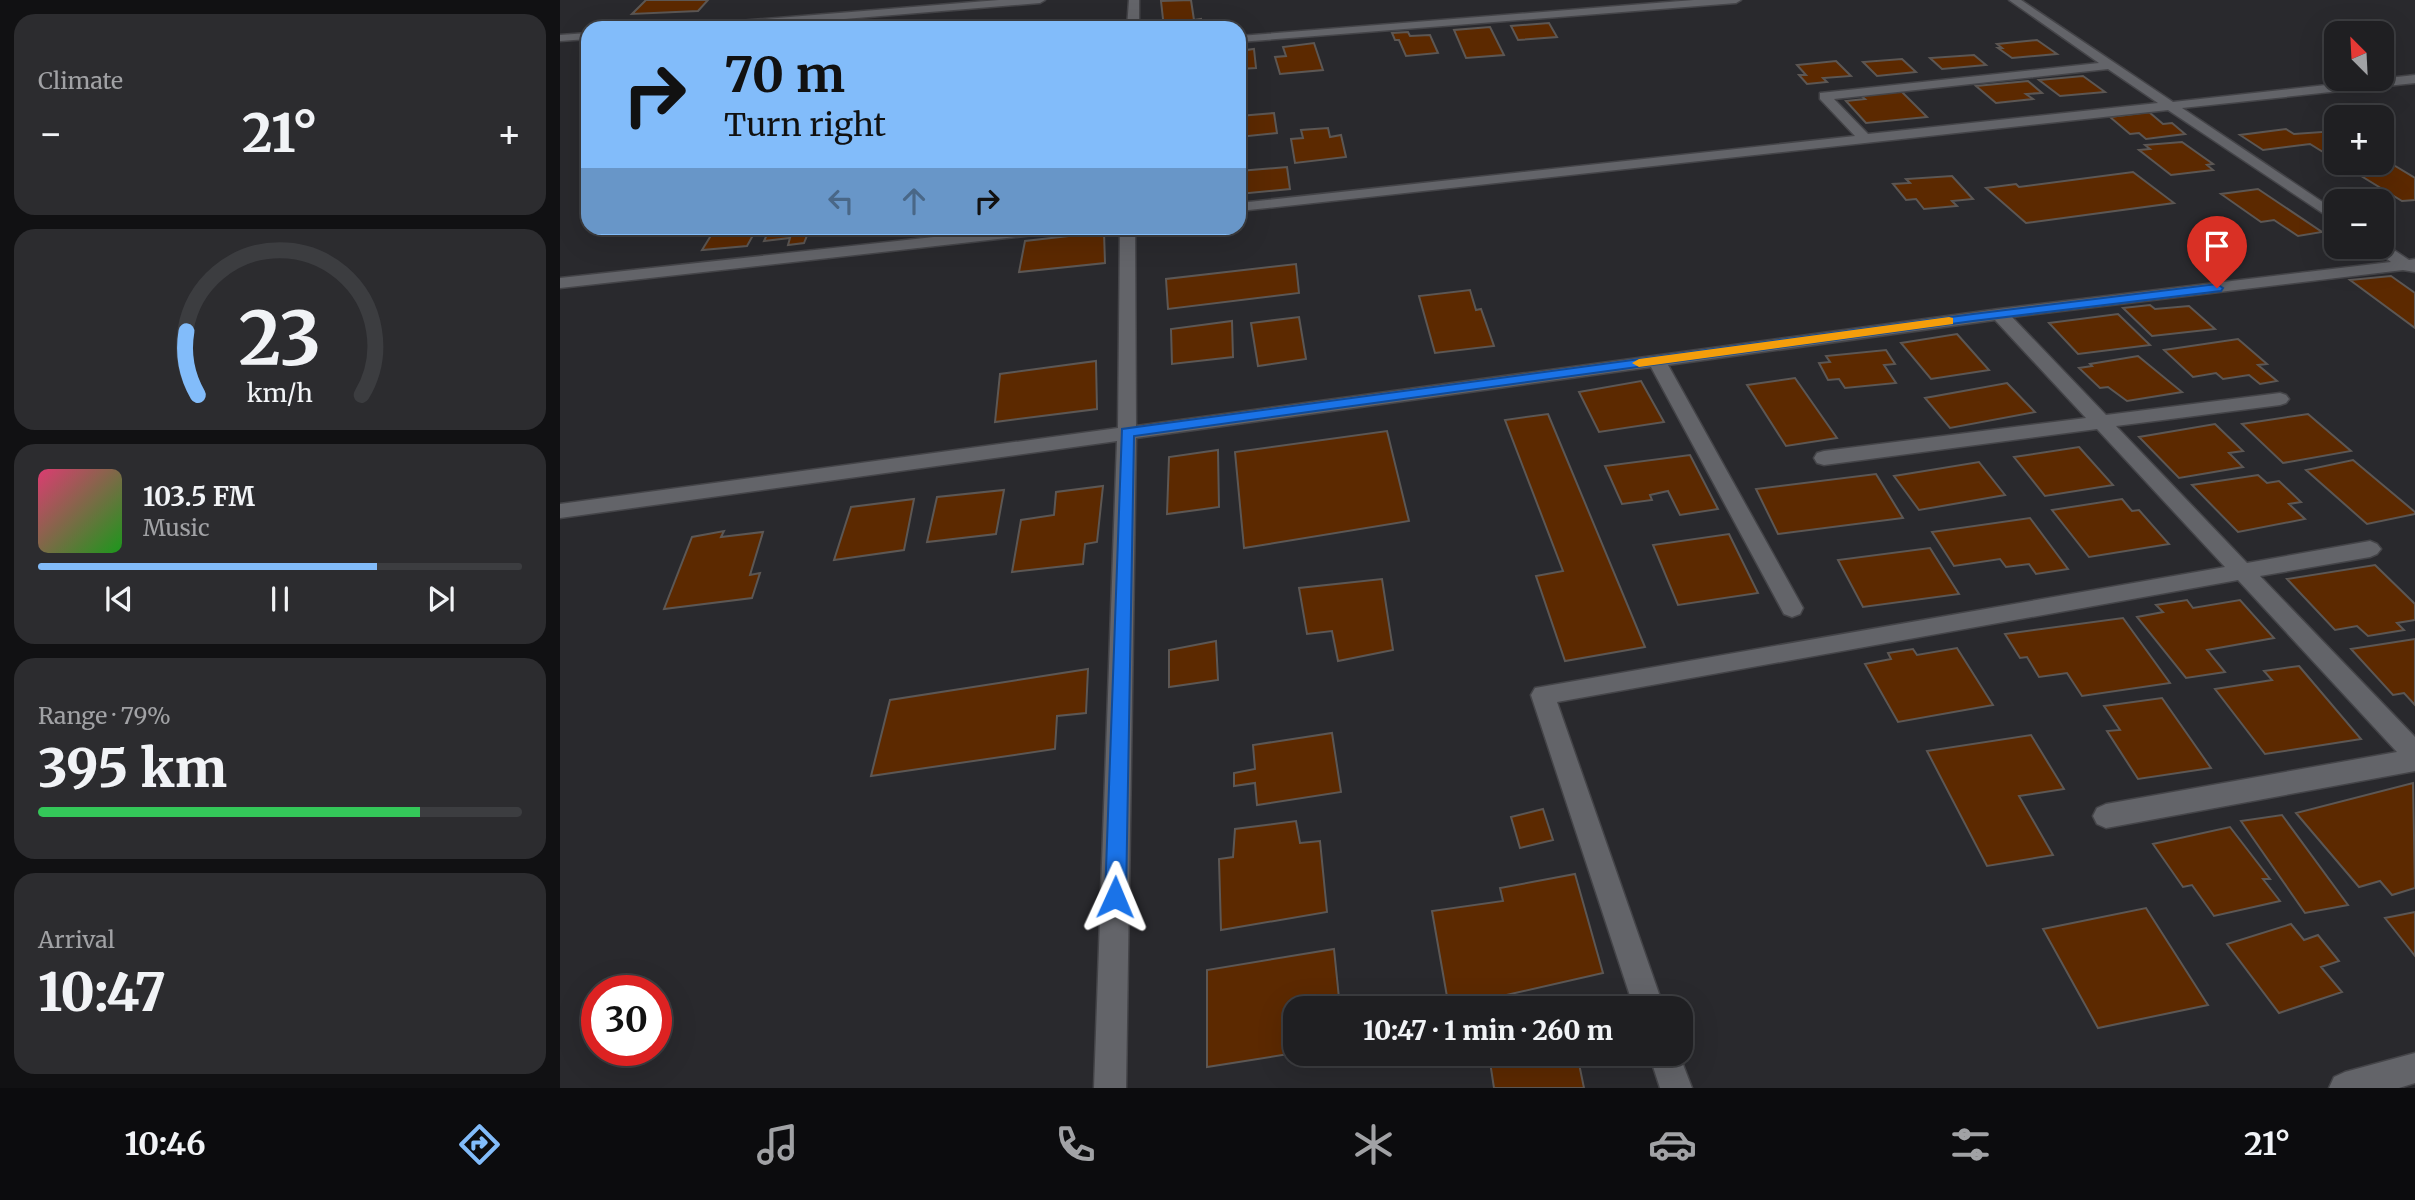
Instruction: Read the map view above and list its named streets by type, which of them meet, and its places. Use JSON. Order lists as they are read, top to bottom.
{
  "north": "top left",
  "page": {
    "tile": [
      "Climate",
      ["Range · 79%", "395 km"],
      ["Arrival", "10:47"]
    ],
    "map_buttons": ["+", "−"],
    "turn": ["70 m", "Turn right"],
    "heat": ["−", "21°", "+"],
    "song": ["103.5 FM", "Music"],
    "limit": "30",
    "trip": "10:47 · 1 min · 260 m",
    "tabs": ["10:46", "21°"],
    "gauge": ["23", "km/h"]
  }
}
